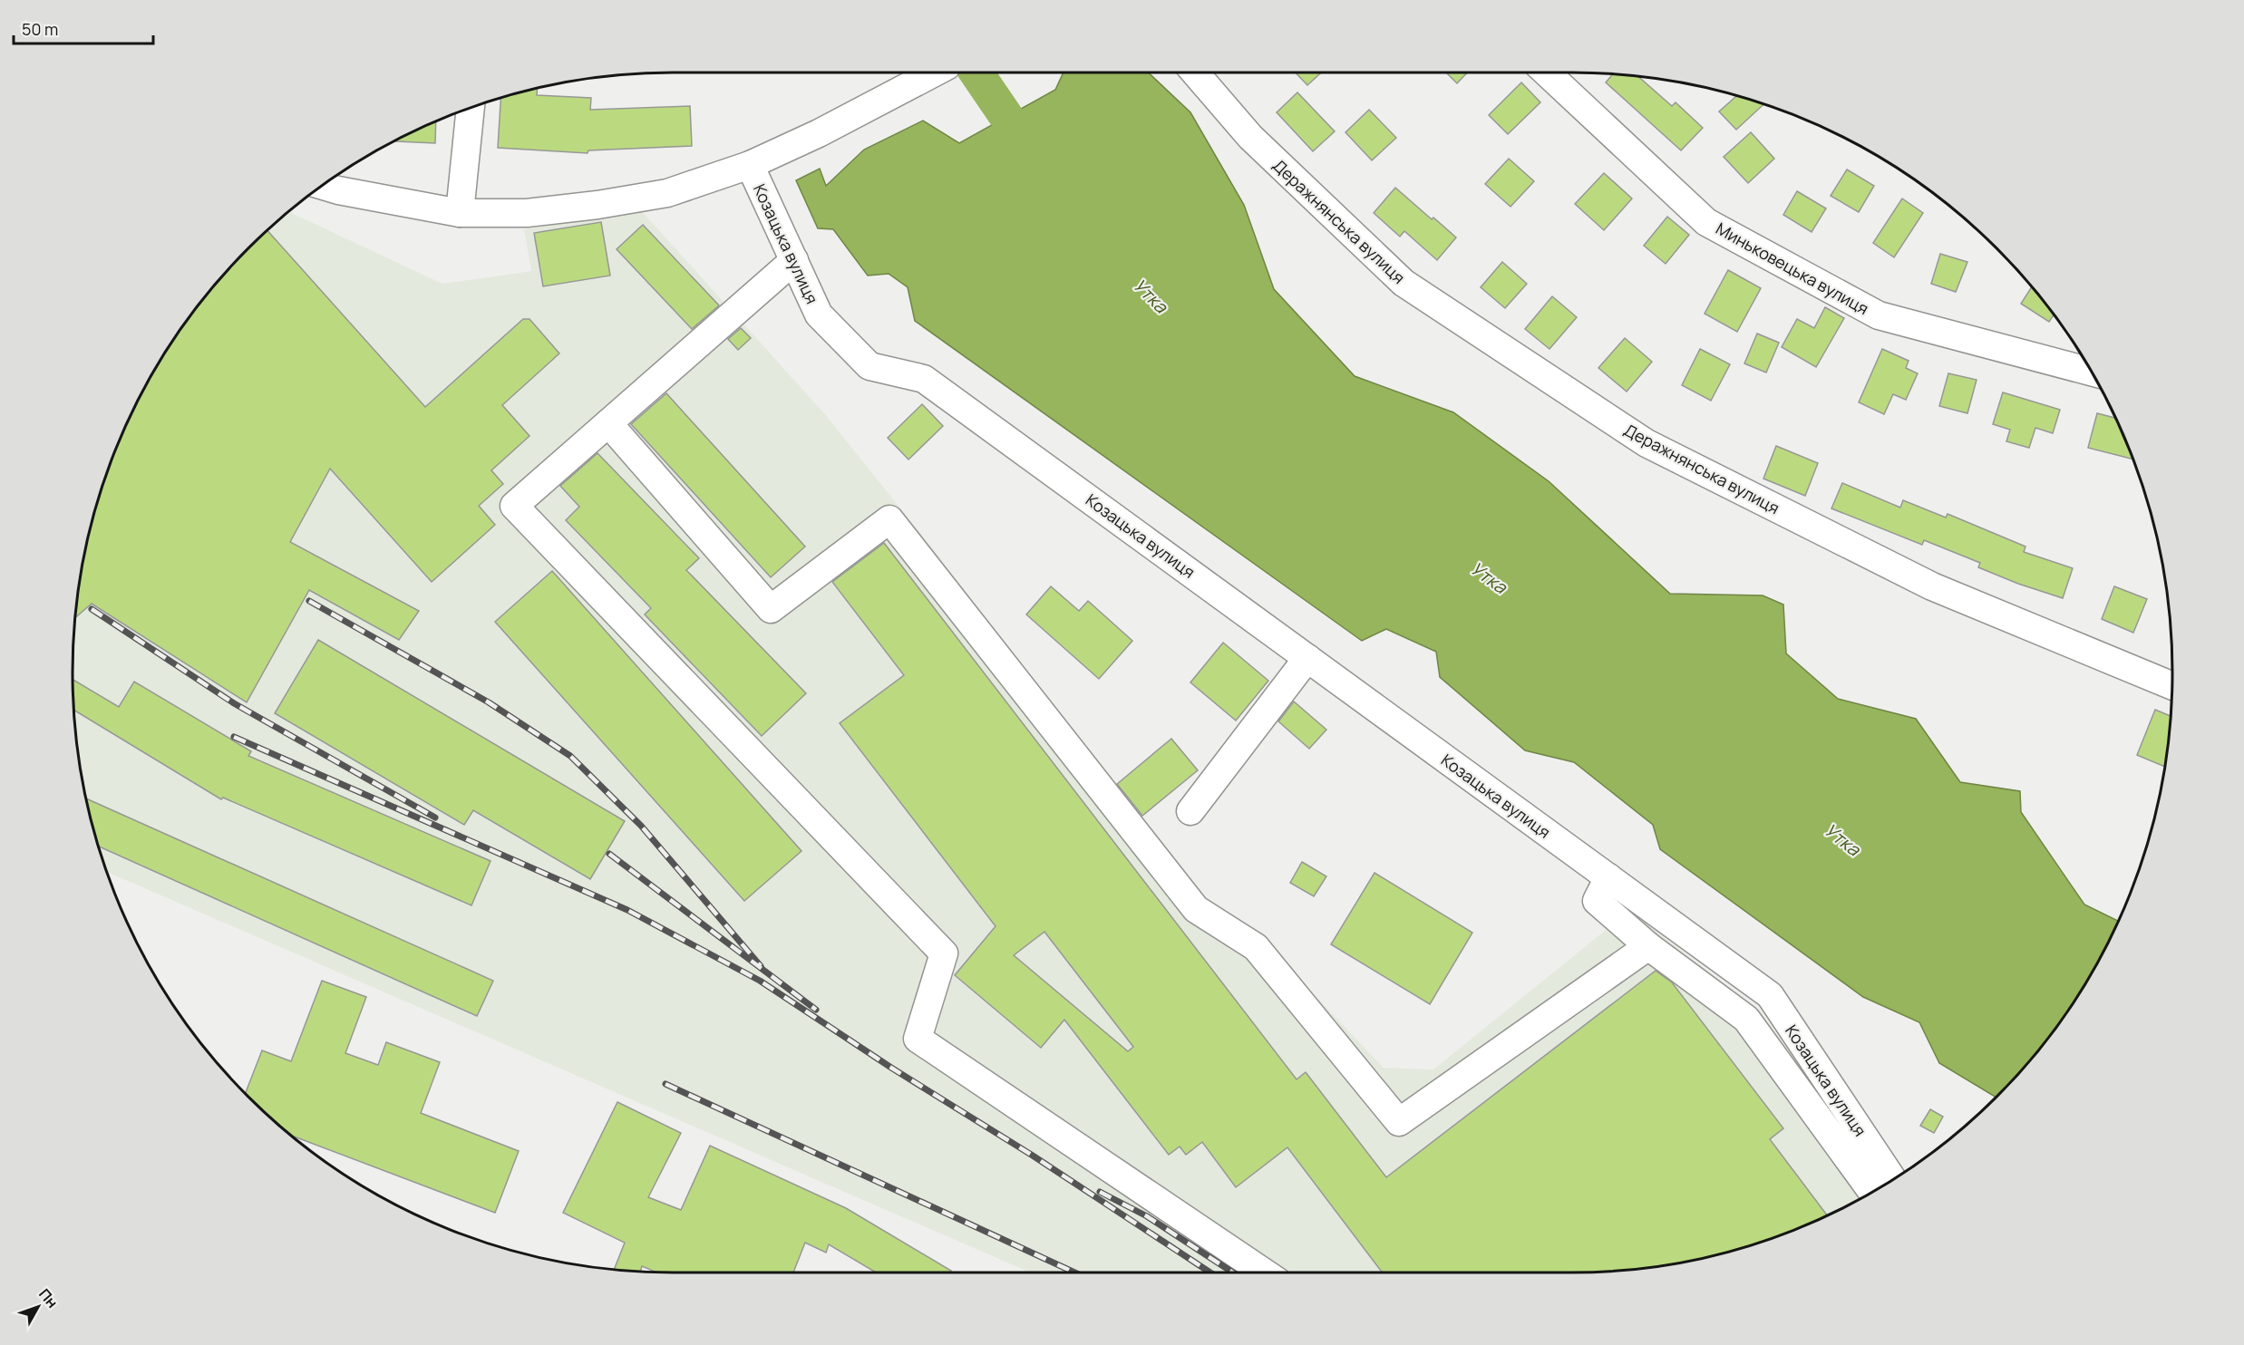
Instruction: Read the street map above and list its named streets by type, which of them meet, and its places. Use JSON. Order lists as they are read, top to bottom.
{
  "streets": {
    "street": ["Деражнянська вулиця", "Козацька вулиця", "Миньковецька вулиця"]
  },
  "water": ["Утка"],
  "scale_bar": "50 m",
  "north": "top right"
}
